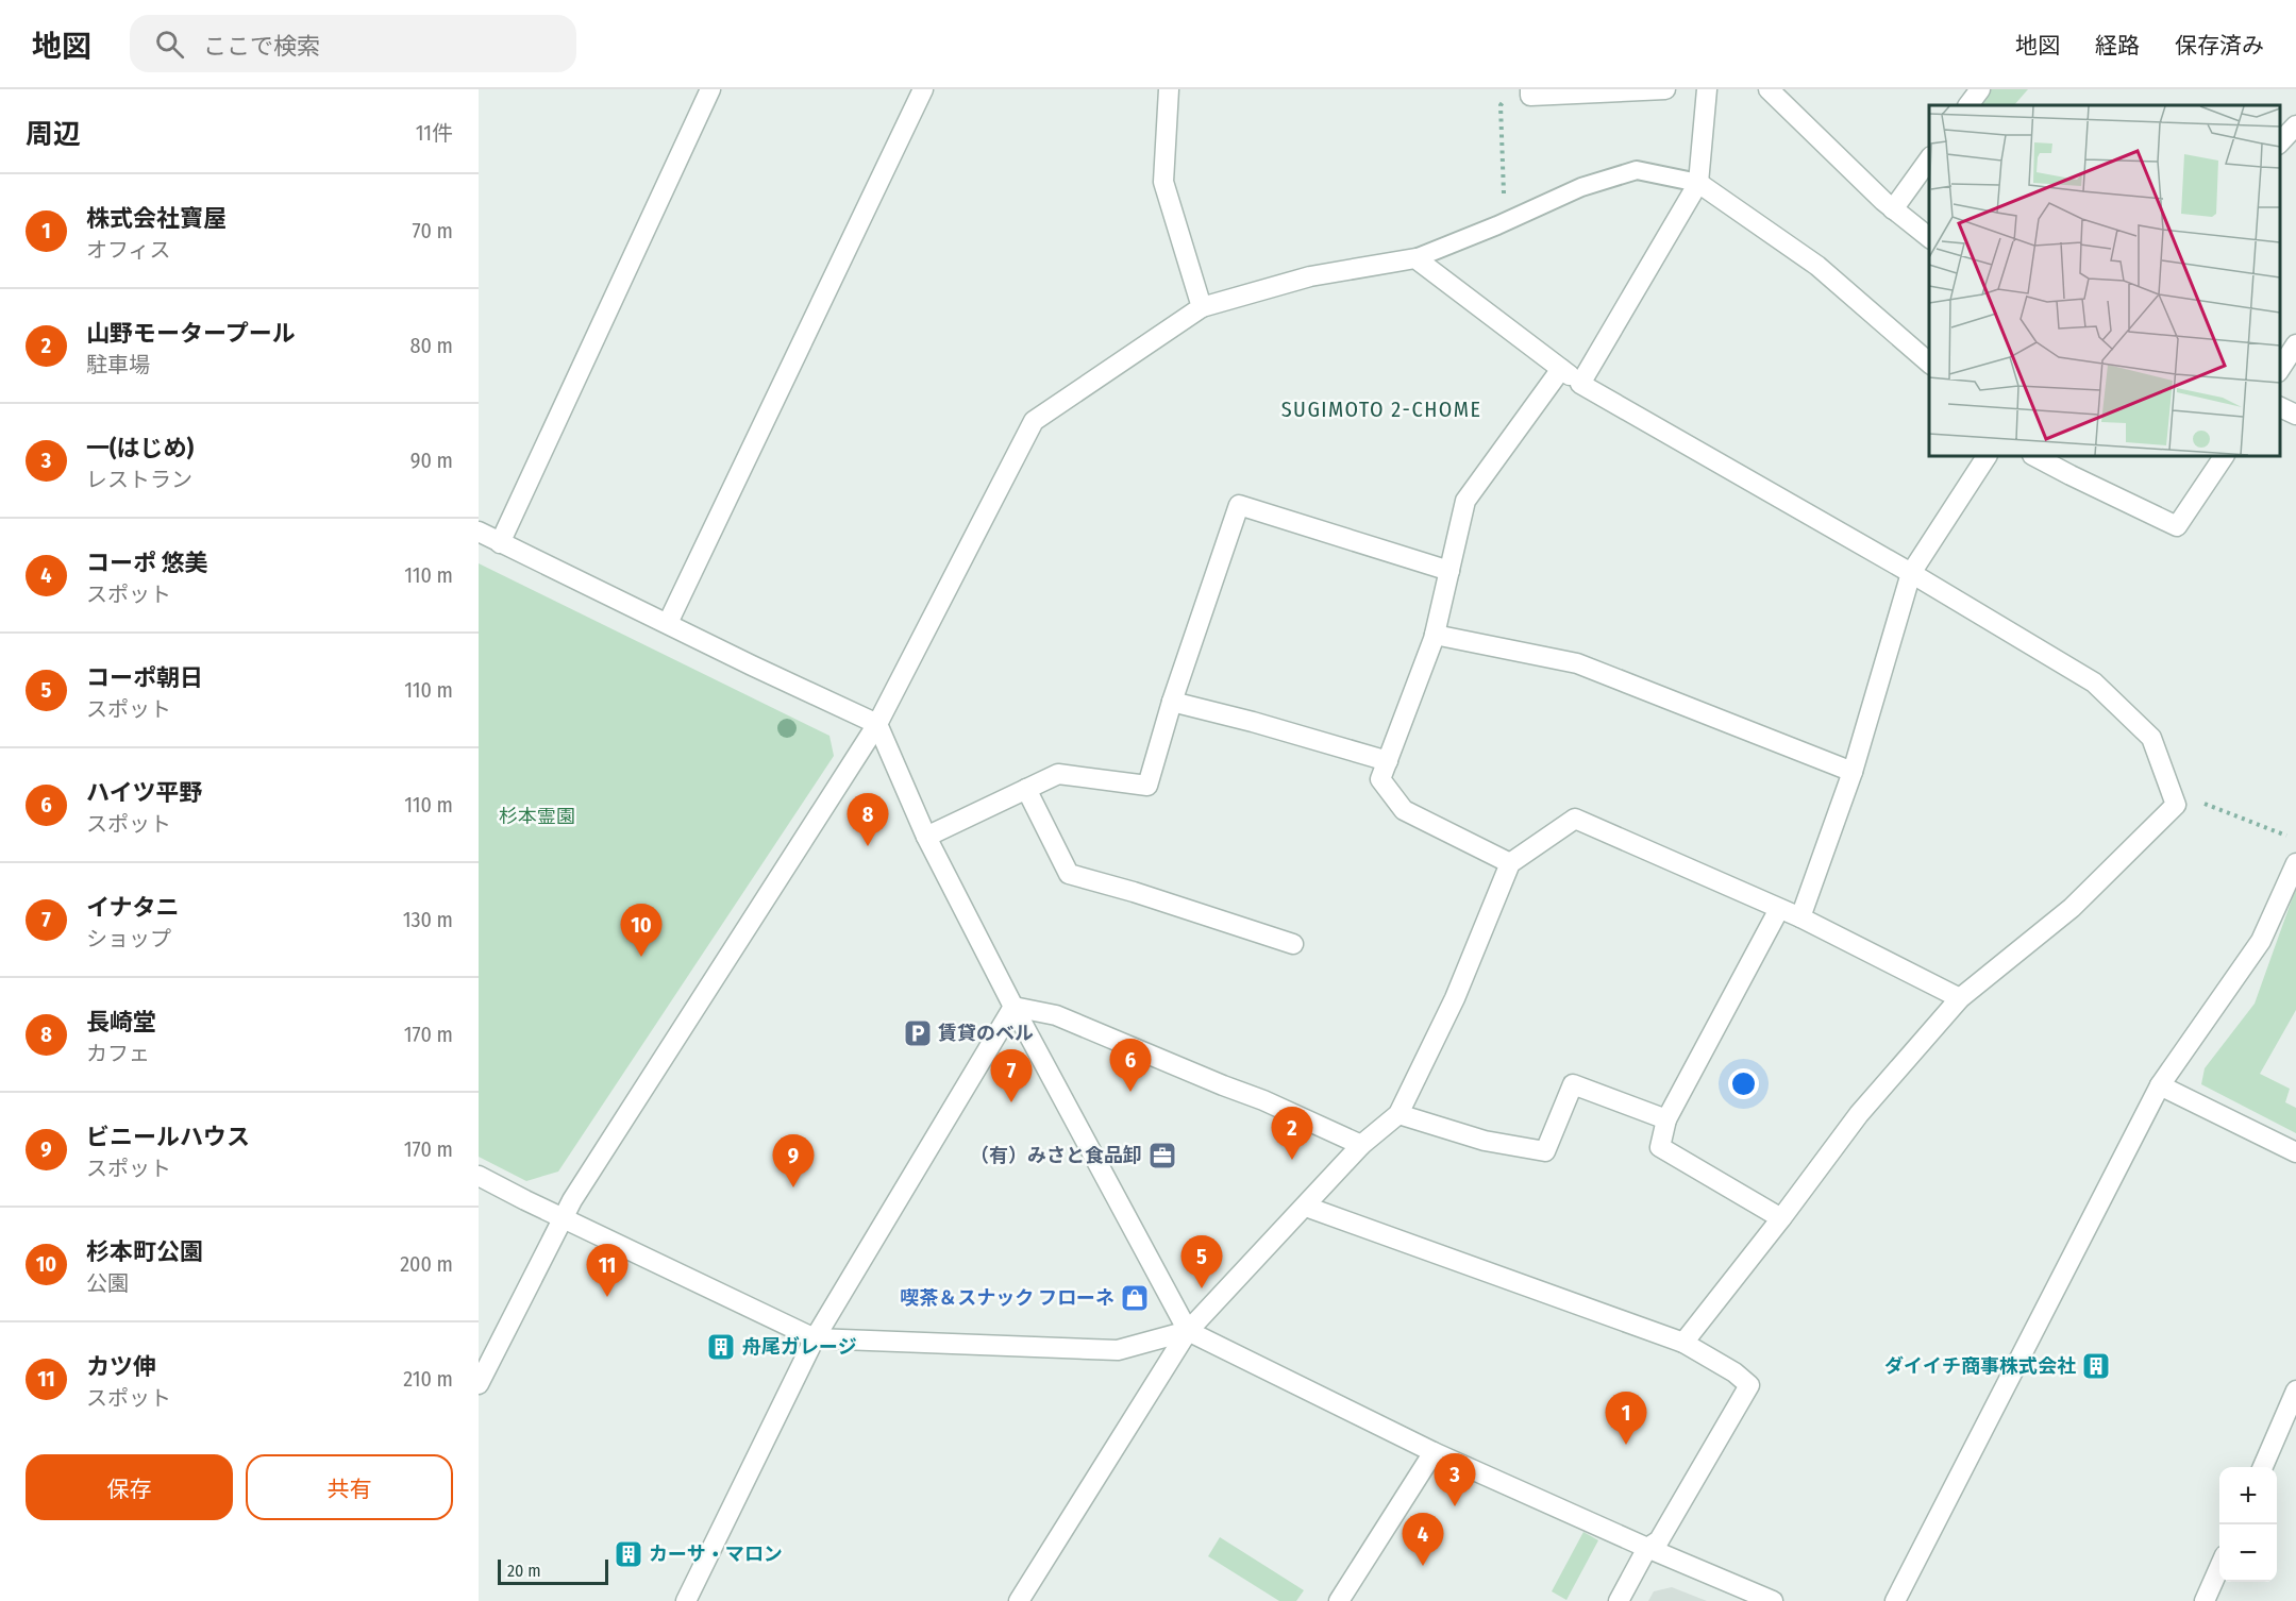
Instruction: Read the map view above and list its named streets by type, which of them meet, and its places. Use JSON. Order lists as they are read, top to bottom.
{
  "districts": ["SUGIMOTO 2-CHOME"],
  "parks": ["杉本霊園"],
  "places": {
    "parking": ["賃貸のベル"],
    "office": ["（有）みさと食品卸"],
    "shop": ["喫茶＆スナック フローネ"],
    "building": ["舟尾ガレージ", "ダイイチ商事株式会社", "カーサ・マロン"]
  },
  "scale_bar": "20 m",
  "page": {
    "header": "地図",
    "search": "ここで検索",
    "nav": ["地図", "経路", "保存済み"],
    "heading": ["周辺", "11件"],
    "list": [
      {
        "mark": "1",
        "name": "株式会社寶屋",
        "note": "オフィス",
        "value": "70 m"
      },
      {
        "mark": "2",
        "name": "山野モータープール",
        "note": "駐車場",
        "value": "80 m"
      },
      {
        "mark": "3",
        "name": "一(はじめ)",
        "note": "レストラン",
        "value": "90 m"
      },
      {
        "mark": "4",
        "name": "コーポ 悠美",
        "note": "スポット",
        "value": "110 m"
      },
      {
        "mark": "5",
        "name": "コーポ朝日",
        "note": "スポット",
        "value": "110 m"
      },
      {
        "mark": "6",
        "name": "ハイツ平野",
        "note": "スポット",
        "value": "110 m"
      },
      {
        "mark": "7",
        "name": "イナタニ",
        "note": "ショップ",
        "value": "130 m"
      },
      {
        "mark": "8",
        "name": "長崎堂",
        "note": "カフェ",
        "value": "170 m"
      },
      {
        "mark": "9",
        "name": "ビニールハウス",
        "note": "スポット",
        "value": "170 m"
      },
      {
        "mark": "10",
        "name": "杉本町公園",
        "note": "公園",
        "value": "200 m"
      },
      {
        "mark": "11",
        "name": "カツ伸",
        "note": "スポット",
        "value": "210 m"
      }
    ],
    "pins": [
      "8",
      "10",
      "6",
      "7",
      "2",
      "9",
      "5",
      "11",
      "1",
      "3",
      "4"
    ],
    "buttons": ["保存", "共有"],
    "map_buttons": ["+", "−"],
    "scale": "20 m"
  }
}
